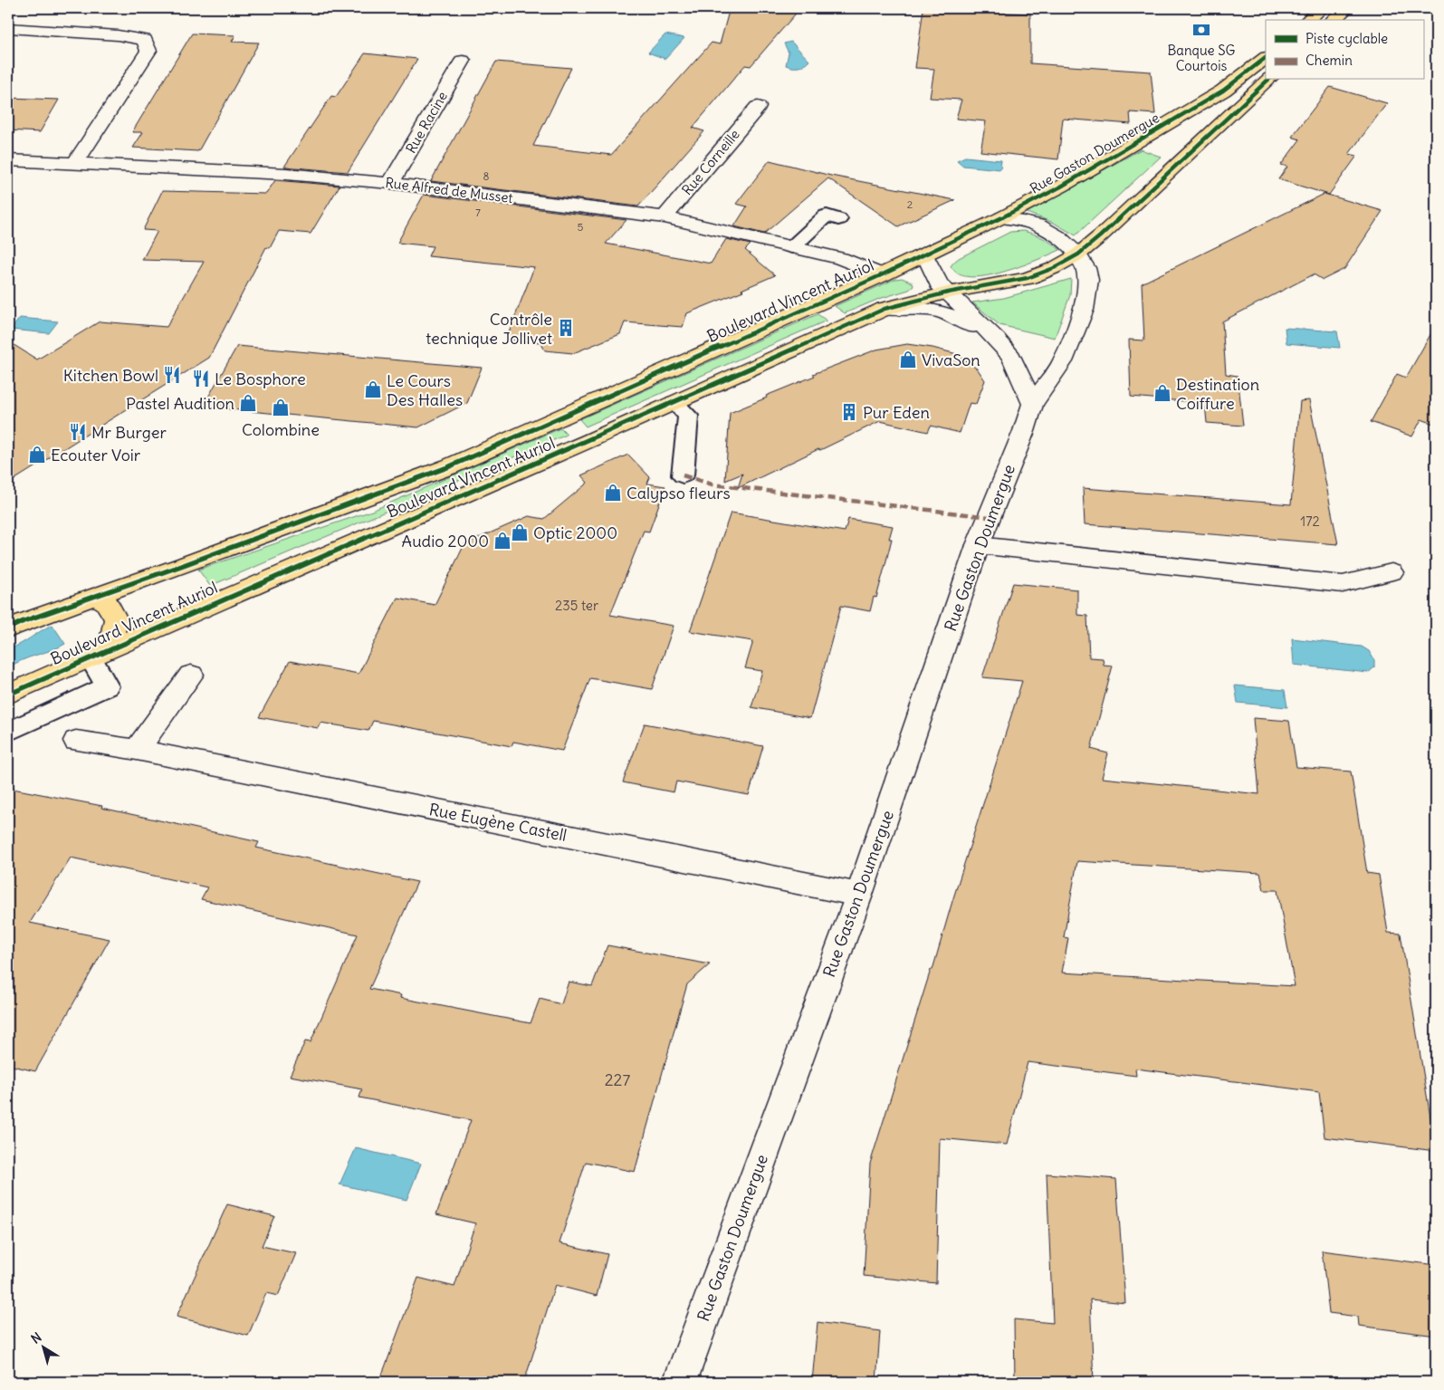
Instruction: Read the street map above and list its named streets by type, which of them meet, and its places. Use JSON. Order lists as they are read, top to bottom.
{
  "streets": {
    "main road": ["Rue Gaston Doumergue", "Boulevard Vincent Auriol"],
    "street": [
      "Rue Racine",
      "Rue Corneille",
      "Rue Alfred de Musset",
      "Rue Eugène Castell"
    ]
  },
  "crossings": [
    ["Rue Racine", "Rue Alfred de Musset"],
    ["Rue Gaston Doumergue", "Boulevard Vincent Auriol"],
    ["Rue Gaston Doumergue", "Rue Eugène Castell"],
    ["Rue Corneille", "Rue Alfred de Musset"],
    ["Rue Alfred de Musset", "Boulevard Vincent Auriol"]
  ],
  "places": {
    "bank": ["Banque SG Courtois"],
    "building": ["Contrôle technique Jollivet", "Pur Eden"],
    "shop": [
      "VivaSon",
      "Le Cours Des Halles",
      "Destination Coiffure",
      "Pastel Audition",
      "Colombine",
      "Ecouter Voir",
      "Calypso fleurs",
      "Optic 2000",
      "Audio 2000"
    ],
    "restaurant": ["Kitchen Bowl", "Le Bosphore", "Mr Burger"]
  },
  "house_numbers": [
    "8",
    "2",
    "7",
    "5",
    "172",
    "235 ter",
    "227"
  ],
  "legend": ["Piste cyclable", "Chemin"],
  "north": "top left"
}
